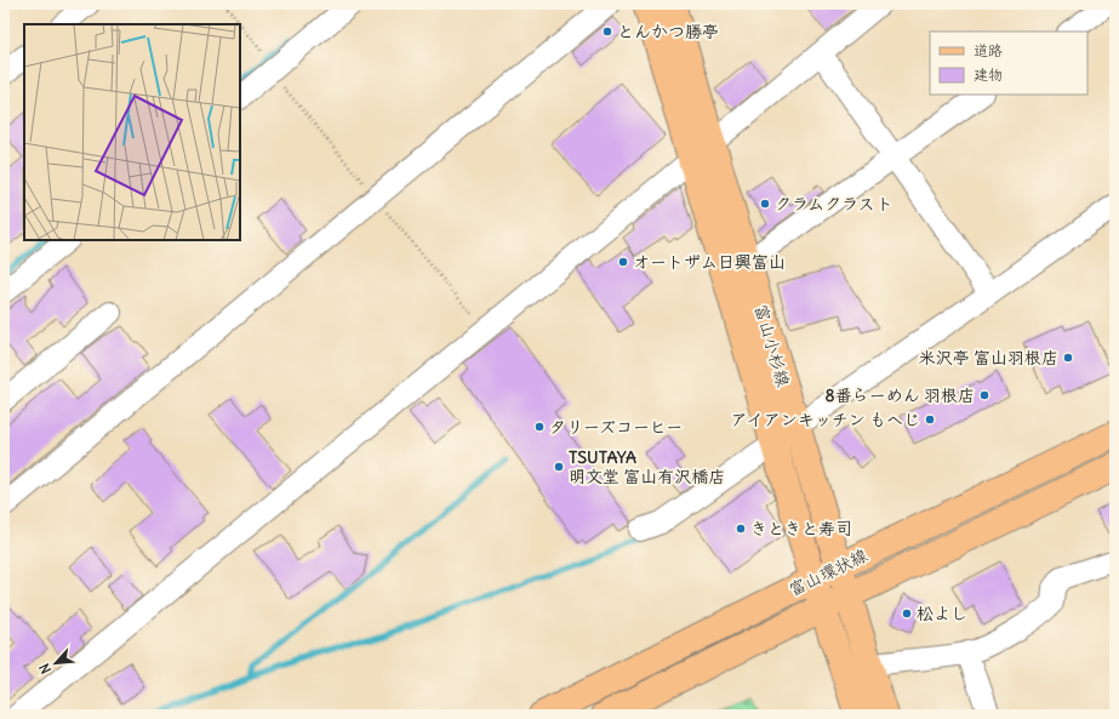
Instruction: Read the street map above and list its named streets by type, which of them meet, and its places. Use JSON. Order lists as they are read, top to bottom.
{
  "streets": {
    "main road": ["富山小杉線", "富山環状線"]
  },
  "crossings": [
    ["富山小杉線", "富山環状線"]
  ],
  "places": [
    "とんかつ勝亭",
    "クラムクラスト",
    "オートザム日興富山",
    "米沢亭 富山羽根店",
    "8番らーめん 羽根店",
    "アイアンキッチン もへじ",
    "タリーズコーヒー",
    "TSUTAYA 明文堂 富山有沢橋店",
    "きときと寿司",
    "松よし"
  ],
  "legend": ["道路", "建物"],
  "north": "bottom left"
}
